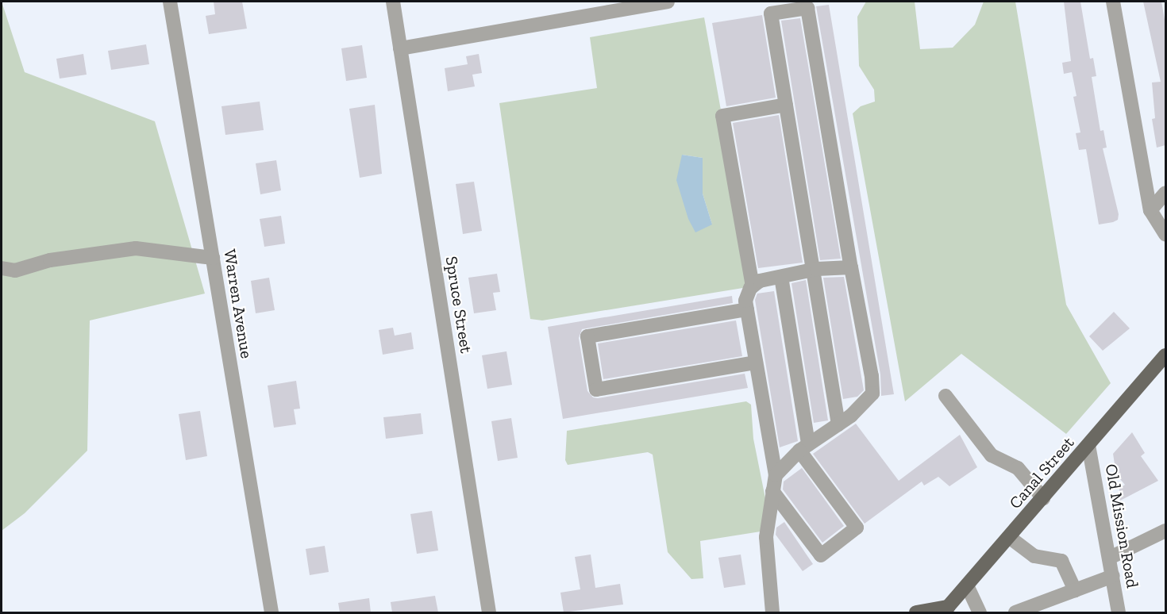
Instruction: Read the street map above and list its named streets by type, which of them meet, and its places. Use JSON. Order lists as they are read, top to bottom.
{
  "streets": {
    "main road": ["Canal Street"],
    "street": ["Warren Avenue", "Spruce Street", "Old Mission Road"]
  },
  "crossings": [
    ["Canal Street", "Old Mission Road"]
  ]
}
